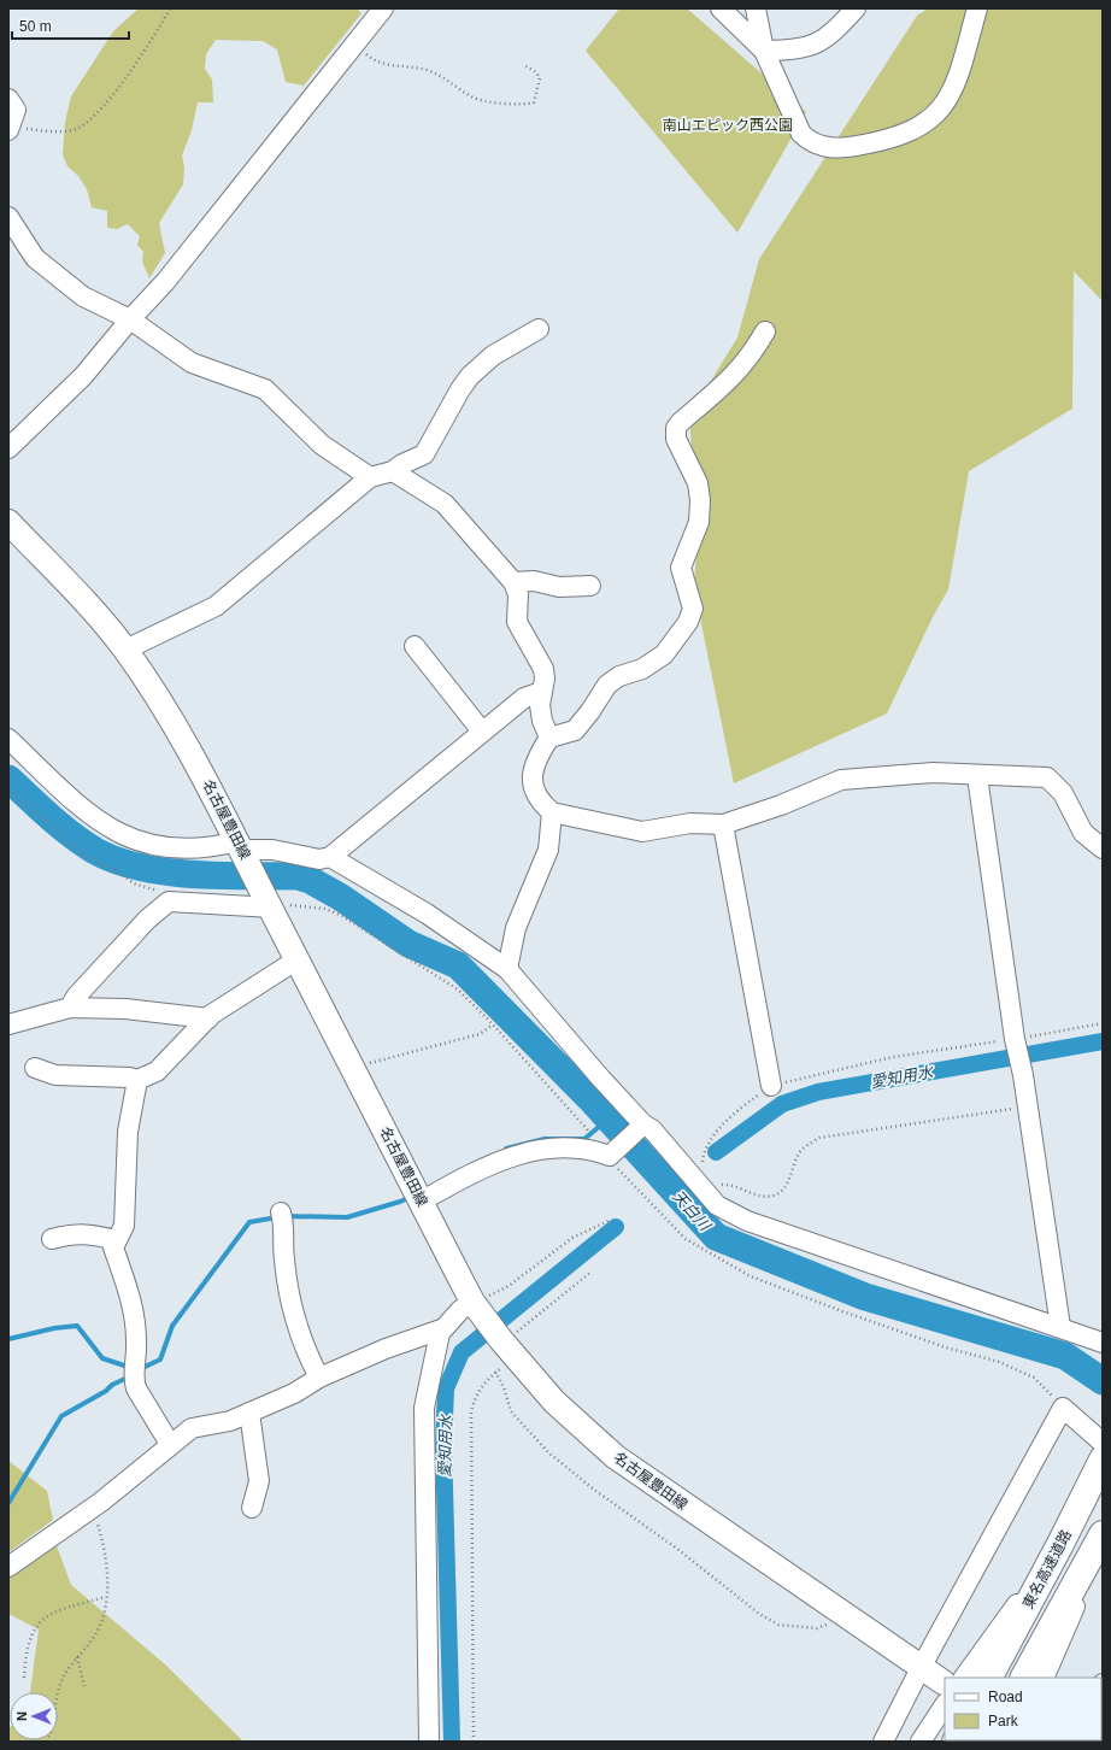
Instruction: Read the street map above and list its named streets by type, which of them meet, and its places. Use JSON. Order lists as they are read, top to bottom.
{
  "streets": {
    "highway": ["東名高速道路"],
    "main road": ["名古屋豊田線"]
  },
  "water": ["愛知用水", "天白川"],
  "parks": ["南山エピック西公園"],
  "legend": ["Road", "Park"],
  "scale_bar": "50 m",
  "north": "left"
}
